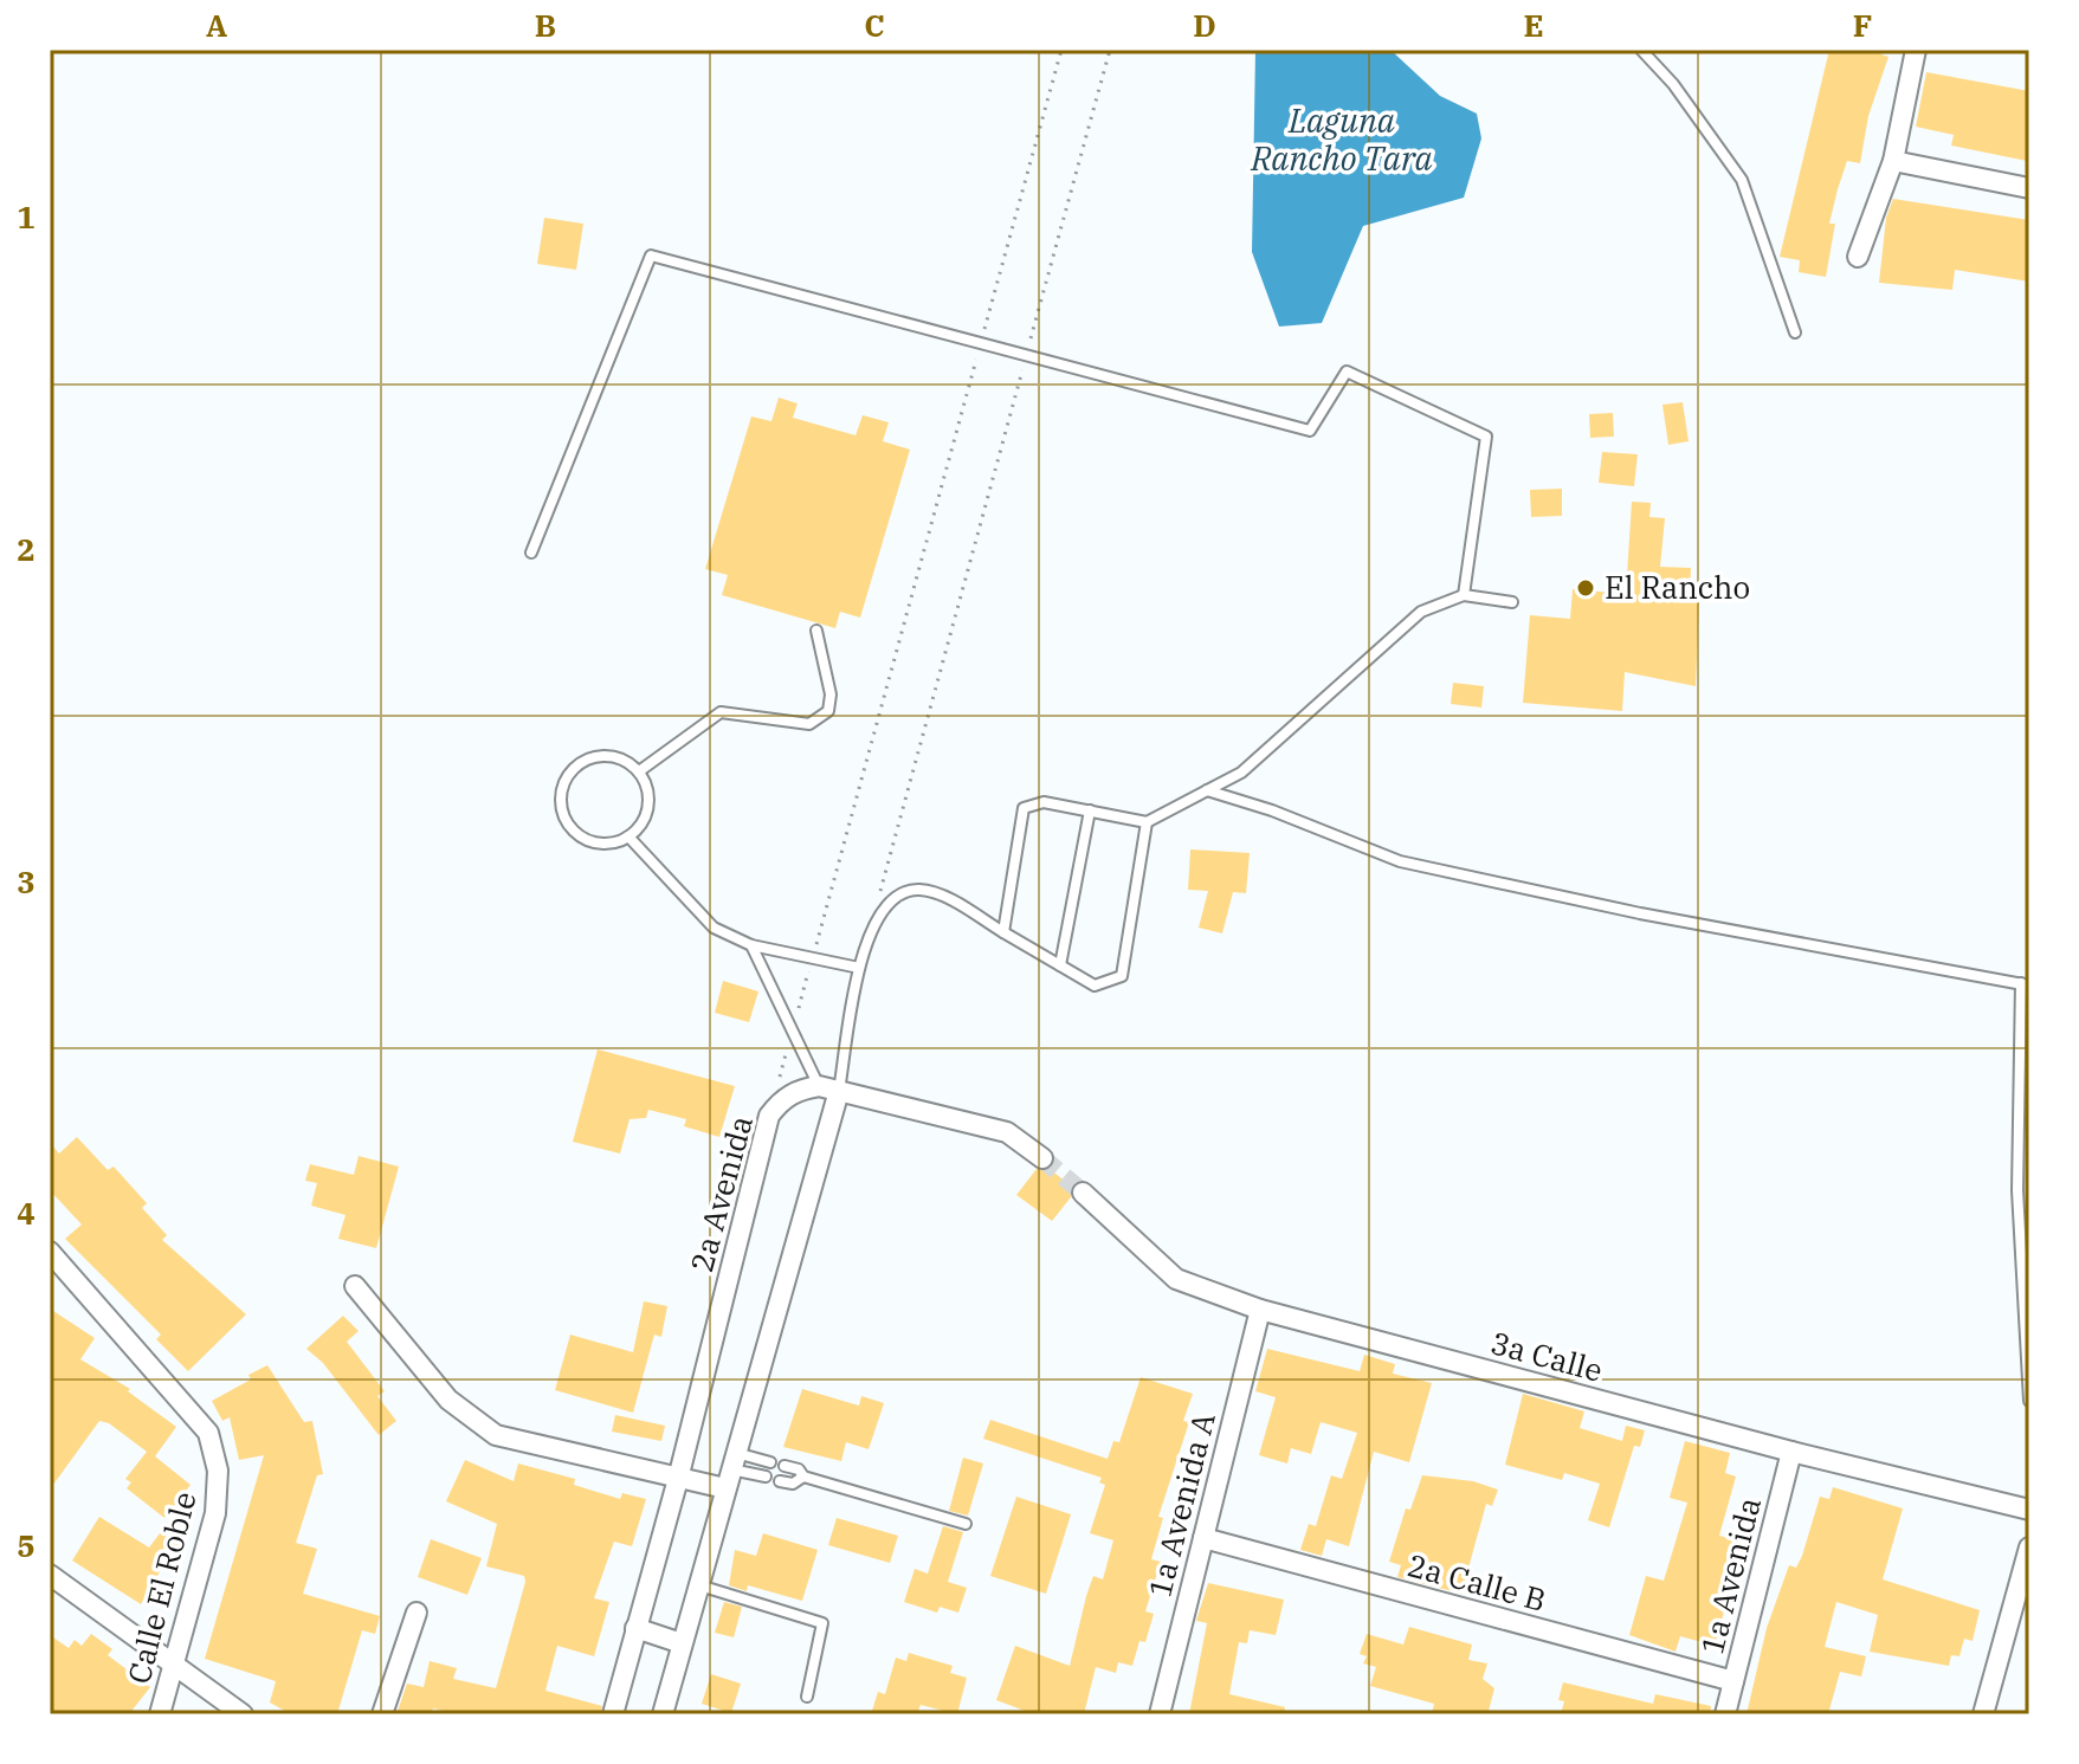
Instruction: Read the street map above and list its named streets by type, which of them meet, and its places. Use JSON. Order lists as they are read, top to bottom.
{
  "streets": {
    "street": [
      "2a Avenida",
      "3a Calle",
      "1a Avenida A",
      "1a Avenida",
      "2a Calle B",
      "Calle El Roble"
    ]
  },
  "crossings": [
    ["3a Calle", "1a Avenida A"],
    ["3a Calle", "1a Avenida"],
    ["1a Avenida A", "2a Calle B"],
    ["1a Avenida", "2a Calle B"]
  ],
  "water": ["Laguna Rancho Tara"],
  "places": ["El Rancho"],
  "grid": {
    "columns": [
      "A",
      "B",
      "C",
      "D",
      "E",
      "F"
    ],
    "rows": [
      "1",
      "2",
      "3",
      "4",
      "5"
    ]
  }
}
